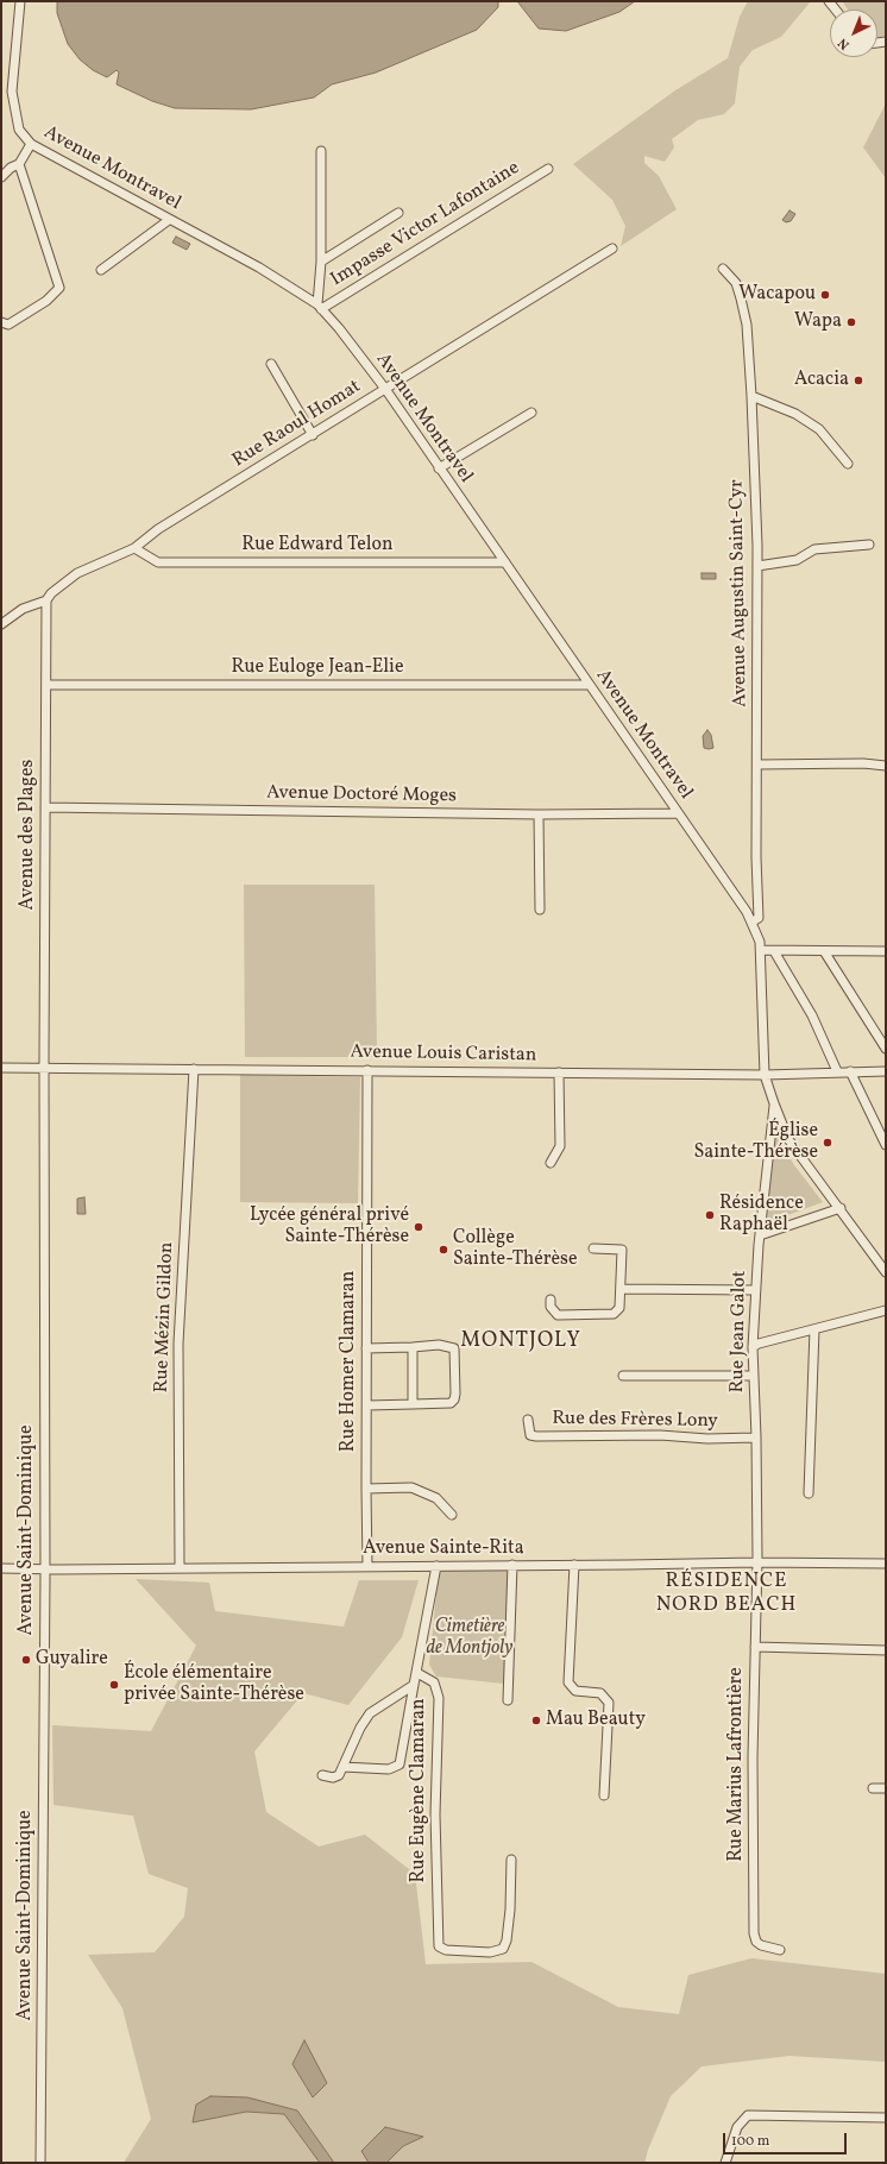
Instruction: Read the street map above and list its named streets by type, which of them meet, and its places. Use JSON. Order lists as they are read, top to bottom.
{
  "streets": {
    "street": [
      "Avenue Montravel",
      "Impasse Victor Lafontaine",
      "Rue Raoul Homat",
      "Rue Edward Telon",
      "Avenue Augustin Saint-Cyr",
      "Rue Euloge Jean-Elie",
      "Avenue Doctoré Moges",
      "Avenue des Plages",
      "Avenue Louis Caristan",
      "Rue Mézin Gildon",
      "Rue Jean Galot",
      "Rue Homer Clamaran",
      "Rue des Frères Lony",
      "Avenue Saint-Dominique",
      "Avenue Sainte-Rita",
      "Rue Marius Lafrontière",
      "Rue Eugène Clamaran"
    ]
  },
  "crossings": [
    ["Avenue Montravel", "Impasse Victor Lafontaine"],
    ["Avenue Montravel", "Rue Raoul Homat"],
    ["Avenue Montravel", "Rue Edward Telon"],
    ["Avenue Montravel", "Avenue Augustin Saint-Cyr"],
    ["Avenue Montravel", "Rue Euloge Jean-Elie"],
    ["Avenue Montravel", "Avenue Doctoré Moges"],
    ["Avenue Montravel", "Avenue Louis Caristan"],
    ["Avenue Montravel", "Rue Jean Galot"],
    ["Rue Raoul Homat", "Rue Edward Telon"],
    ["Rue Raoul Homat", "Avenue des Plages"],
    ["Rue Euloge Jean-Elie", "Avenue des Plages"],
    ["Avenue Doctoré Moges", "Avenue des Plages"],
    ["Avenue des Plages", "Avenue Louis Caristan"],
    ["Avenue des Plages", "Avenue Saint-Dominique"],
    ["Avenue Louis Caristan", "Rue Mézin Gildon"],
    ["Avenue Louis Caristan", "Rue Homer Clamaran"],
    ["Avenue Louis Caristan", "Avenue Saint-Dominique"],
    ["Rue Mézin Gildon", "Avenue Sainte-Rita"],
    ["Rue Jean Galot", "Rue des Frères Lony"],
    ["Rue Jean Galot", "Avenue Sainte-Rita"],
    ["Rue Jean Galot", "Rue Marius Lafrontière"],
    ["Rue Homer Clamaran", "Avenue Sainte-Rita"],
    ["Avenue Saint-Dominique", "Avenue Sainte-Rita"],
    ["Avenue Sainte-Rita", "Rue Marius Lafrontière"],
    ["Avenue Sainte-Rita", "Rue Eugène Clamaran"]
  ],
  "districts": ["MONTJOLY", "RÉSIDENCE NORD BEACH"],
  "parks": ["Cimetière de Montjoly"],
  "places": [
    "Wacapou",
    "Wapa",
    "Acacia",
    "Église Sainte-Thérèse",
    "Résidence Raphaël",
    "Lycée général privé Sainte-Thérèse",
    "Collège Sainte-Thérèse",
    "Guyalire",
    "École élémentaire privée Sainte-Thérèse",
    "Mau Beauty"
  ],
  "scale_bar": "100 m",
  "north": "bottom left"
}
